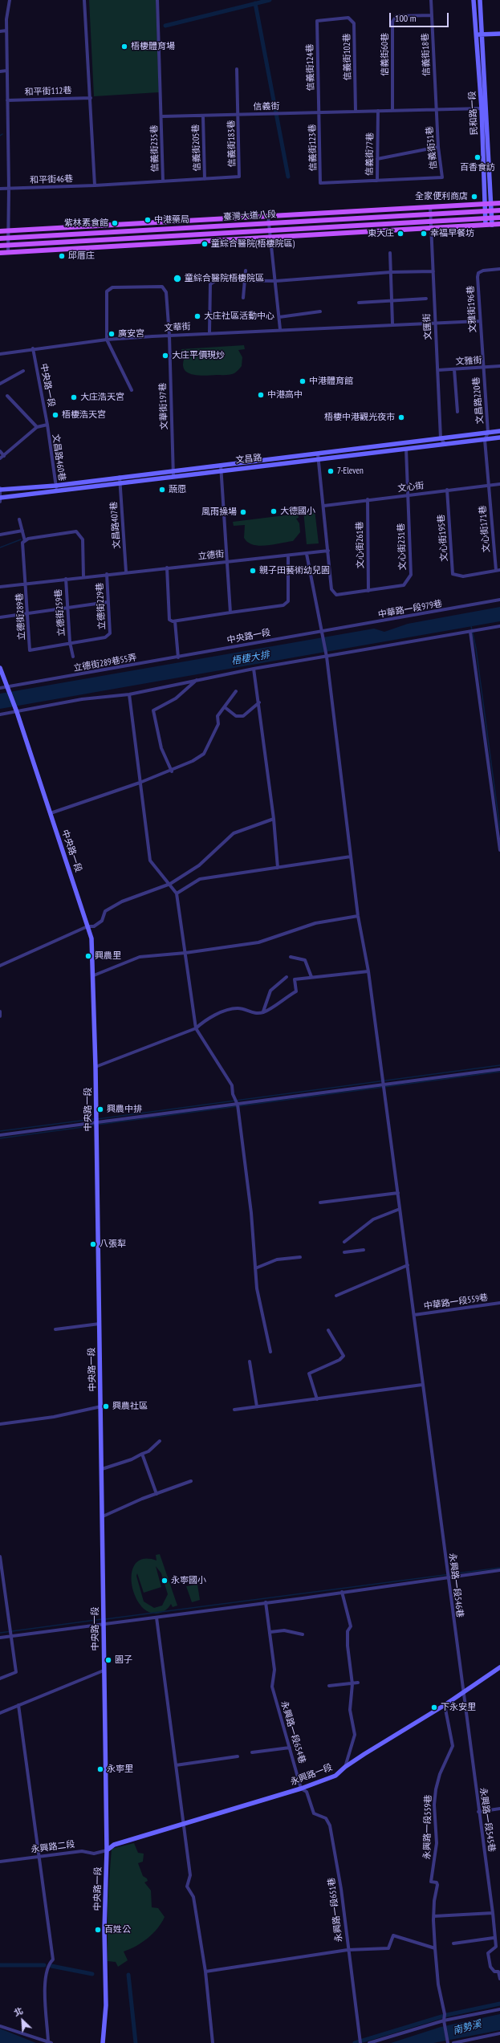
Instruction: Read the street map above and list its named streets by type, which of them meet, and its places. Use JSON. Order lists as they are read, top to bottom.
{
  "streets": {
    "main road": ["臺灣大道八段"],
    "street": [
      "信義街60巷",
      "信義街18巷",
      "信義街102巷",
      "信義街124巷",
      "和平街112巷",
      "信義街",
      "民和路一段",
      "信義街183巷",
      "信義街205巷",
      "信義街123巷",
      "信義街31巷",
      "信義街235巷",
      "信義街77巷",
      "和平街46巷",
      "文雅街196巷",
      "文匯街",
      "文華街",
      "文雅街",
      "中央路一段",
      "文昌路220巷",
      "文華街197巷",
      "文昌路460巷",
      "文昌路",
      "文心街",
      "文昌路407巷",
      "文心街171巷",
      "文心街195巷",
      "文心街261巷",
      "文心街231巷",
      "立德街",
      "立德街229巷",
      "中華路一段979巷",
      "立德街259巷",
      "立德街289巷",
      "立德街289巷55弄",
      "中華路一段559巷",
      "永興路一段546巷",
      "永興路一段654巷",
      "永興路一段",
      "永興路一段545巷",
      "永興路一段559巷",
      "永興路二段",
      "永興路一段651巷"
    ]
  },
  "crossings": [
    ["信義街60巷", "信義街18巷"],
    ["信義街60巷", "信義街"],
    ["信義街18巷", "信義街"],
    ["信義街18巷", "信義街31巷"],
    ["信義街102巷", "信義街124巷"],
    ["信義街102巷", "信義街"],
    ["信義街124巷", "信義街"],
    ["信義街124巷", "信義街123巷"],
    ["信義街", "民和路一段"],
    ["信義街", "信義街183巷"],
    ["信義街", "信義街205巷"],
    ["信義街", "信義街123巷"],
    ["信義街", "信義街31巷"],
    ["信義街", "信義街235巷"],
    ["信義街", "信義街77巷"],
    ["民和路一段", "臺灣大道八段"],
    ["信義街183巷", "信義街205巷"],
    ["信義街183巷", "和平街46巷"],
    ["信義街205巷", "和平街46巷"],
    ["信義街123巷", "信義街77巷"],
    ["信義街31巷", "信義街77巷"],
    ["信義街235巷", "和平街46巷"],
    ["臺灣大道八段", "文匯街"],
    ["文雅街196巷", "文華街"],
    ["文雅街196巷", "文雅街"],
    ["文雅街196巷", "文昌路220巷"],
    ["文匯街", "文華街"],
    ["文匯街", "文雅街"],
    ["文匯街", "文昌路"],
    ["文華街", "中央路一段"],
    ["文華街", "文華街197巷"],
    ["文雅街", "文昌路220巷"],
    ["中央路一段", "文昌路460巷"],
    ["中央路一段", "中華路一段979巷"],
    ["中央路一段", "立德街289巷55弄"],
    ["中央路一段", "永興路一段546巷"],
    ["中央路一段", "永興路一段"],
    ["中央路一段", "永興路二段"],
    ["文昌路220巷", "文昌路"],
    ["文華街197巷", "文昌路"],
    ["文昌路460巷", "文昌路"],
    ["文昌路", "文昌路407巷"],
    ["文昌路", "文心街171巷"],
    ["文昌路", "文心街231巷"],
    ["文心街", "文心街171巷"],
    ["文心街", "文心街195巷"],
    ["文心街", "文心街261巷"],
    ["文心街", "文心街231巷"],
    ["文昌路407巷", "立德街"],
    ["文心街171巷", "文心街195巷"],
    ["文心街261巷", "文心街231巷"],
    ["文心街231巷", "立德街"],
    ["立德街", "立德街229巷"],
    ["立德街", "立德街259巷"],
    ["立德街", "立德街289巷"],
    ["立德街", "永興路一段546巷"],
    ["立德街229巷", "立德街259巷"],
    ["中華路一段979巷", "永興路一段546巷"],
    ["立德街259巷", "立德街289巷"],
    ["中華路一段559巷", "永興路一段546巷"],
    ["永興路一段546巷", "永興路一段"],
    ["永興路一段546巷", "永興路一段545巷"],
    ["永興路一段654巷", "永興路一段"],
    ["永興路一段654巷", "永興路一段651巷"],
    ["永興路一段", "永興路一段545巷"],
    ["永興路一段", "永興路一段559巷"],
    ["永興路一段", "永興路二段"],
    ["永興路一段", "永興路一段651巷"]
  ],
  "water": ["梧棲大排", "南勢溪"],
  "places": [
    "梧棲體育場",
    "百香食訪",
    "全家便利商店",
    "中港藥局",
    "紫林素食館",
    "東大庄",
    "幸福早餐坊",
    "童綜合醫院(梧棲院區)",
    "邱厝庄",
    "童綜合醫院梧棲院區",
    "大庄社區活動中心",
    "廣安宮",
    "大庄平價現炒",
    "中港體育館",
    "中港高中",
    "大庄浩天宮",
    "梧棲浩天宮",
    "梧棲中港觀光夜市",
    "7-Eleven",
    "蔬愿",
    "大德國小",
    "風雨操場",
    "親子田藝術幼兒園",
    "興農里",
    "興農中排",
    "八張犁",
    "興農社區",
    "永寧國小",
    "園子",
    "下永安里",
    "永寧里",
    "百姓公"
  ],
  "scale_bar": "100 m",
  "north": "top left"
}
